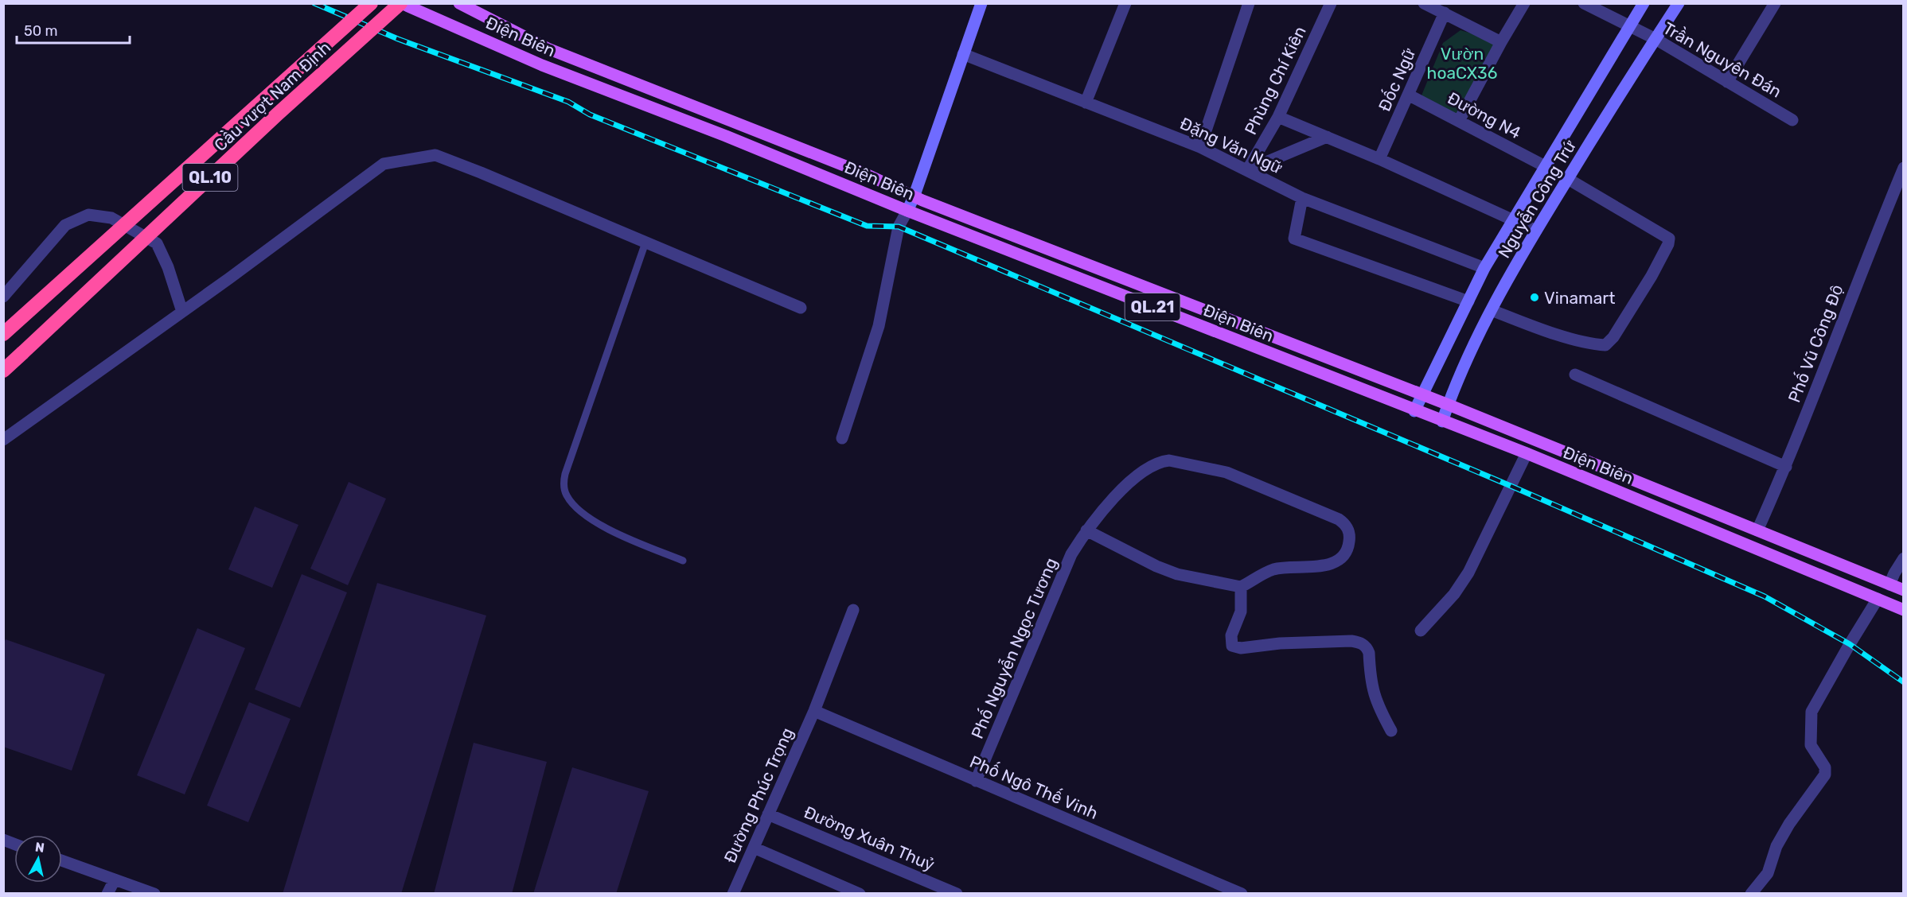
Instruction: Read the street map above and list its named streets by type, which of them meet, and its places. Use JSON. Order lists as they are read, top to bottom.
{
  "streets": {
    "highway": ["Cầu vượt Nam Định", "QL.10"],
    "main road": ["Điện Biên", "QL.21"],
    "street": [
      "Trần Nguyên Đán",
      "Đốc Ngữ",
      "Phùng Chí Kiên",
      "Đường N4",
      "Đặng Văn Ngữ",
      "Nguyễn Công Trứ",
      "Phố Vũ Công Độ",
      "Phố Nguyễn Ngọc Tương",
      "Phố Ngô Thế Vinh",
      "Đường Phúc Trọng",
      "Đường Xuân Thuỷ"
    ]
  },
  "crossings": [
    ["Điện Biên", "Cầu vượt Nam Định"],
    ["Điện Biên", "Nguyễn Công Trứ"],
    ["Điện Biên", "Phố Vũ Công Độ"],
    ["Trần Nguyên Đán", "Nguyễn Công Trứ"],
    ["Đốc Ngữ", "Đường N4"],
    ["Phùng Chí Kiên", "Đặng Văn Ngữ"],
    ["Đường N4", "Nguyễn Công Trứ"],
    ["Đặng Văn Ngữ", "Nguyễn Công Trứ"],
    ["Phố Nguyễn Ngọc Tương", "Phố Ngô Thế Vinh"],
    ["Phố Ngô Thế Vinh", "Đường Phúc Trọng"],
    ["Đường Phúc Trọng", "Đường Xuân Thuỷ"]
  ],
  "parks": ["Vườn hoaCX36"],
  "places": ["Vinamart"],
  "scale_bar": "50 m",
  "north": "top"
}
